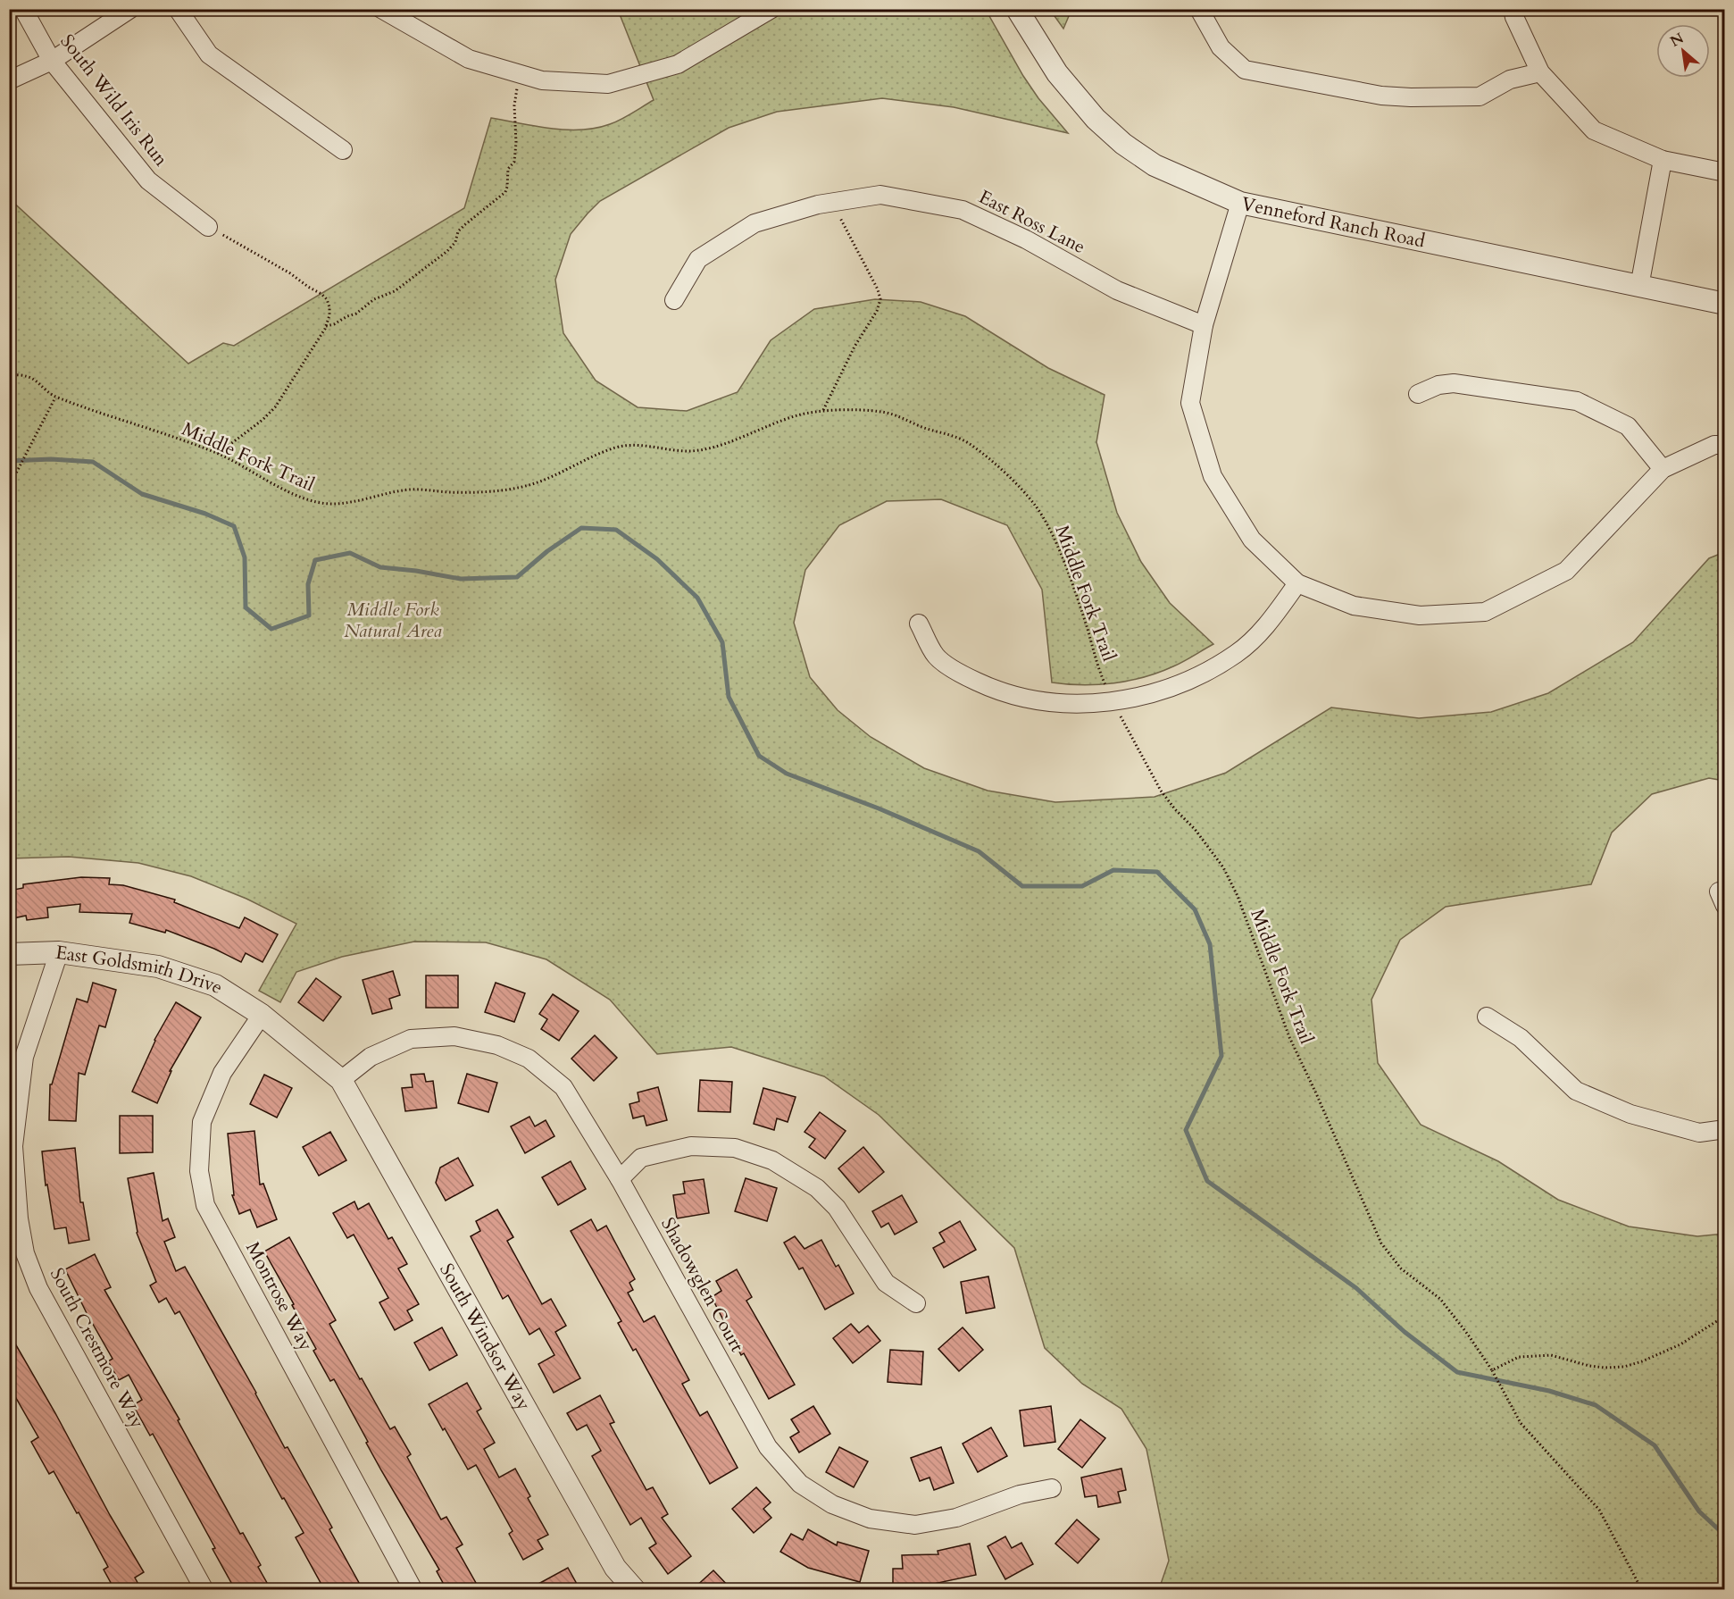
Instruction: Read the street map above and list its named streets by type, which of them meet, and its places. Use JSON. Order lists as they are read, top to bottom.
{
  "streets": {
    "street": [
      "South Wild Iris Run",
      "East Ross Lane",
      "Venneford Ranch Road",
      "East Goldsmith Drive",
      "Shadowglen Court",
      "Montrose Way",
      "South Windsor Way",
      "South Crestmore Way"
    ],
    "path": ["Middle Fork Trail"]
  },
  "crossings": [
    ["East Goldsmith Drive", "Shadowglen Court"],
    ["East Goldsmith Drive", "Montrose Way"],
    ["East Goldsmith Drive", "South Windsor Way"],
    ["East Goldsmith Drive", "South Crestmore Way"],
    ["Shadowglen Court", "South Windsor Way"]
  ],
  "parks": ["Middle Fork Natural Area"],
  "north": "top left"
}
